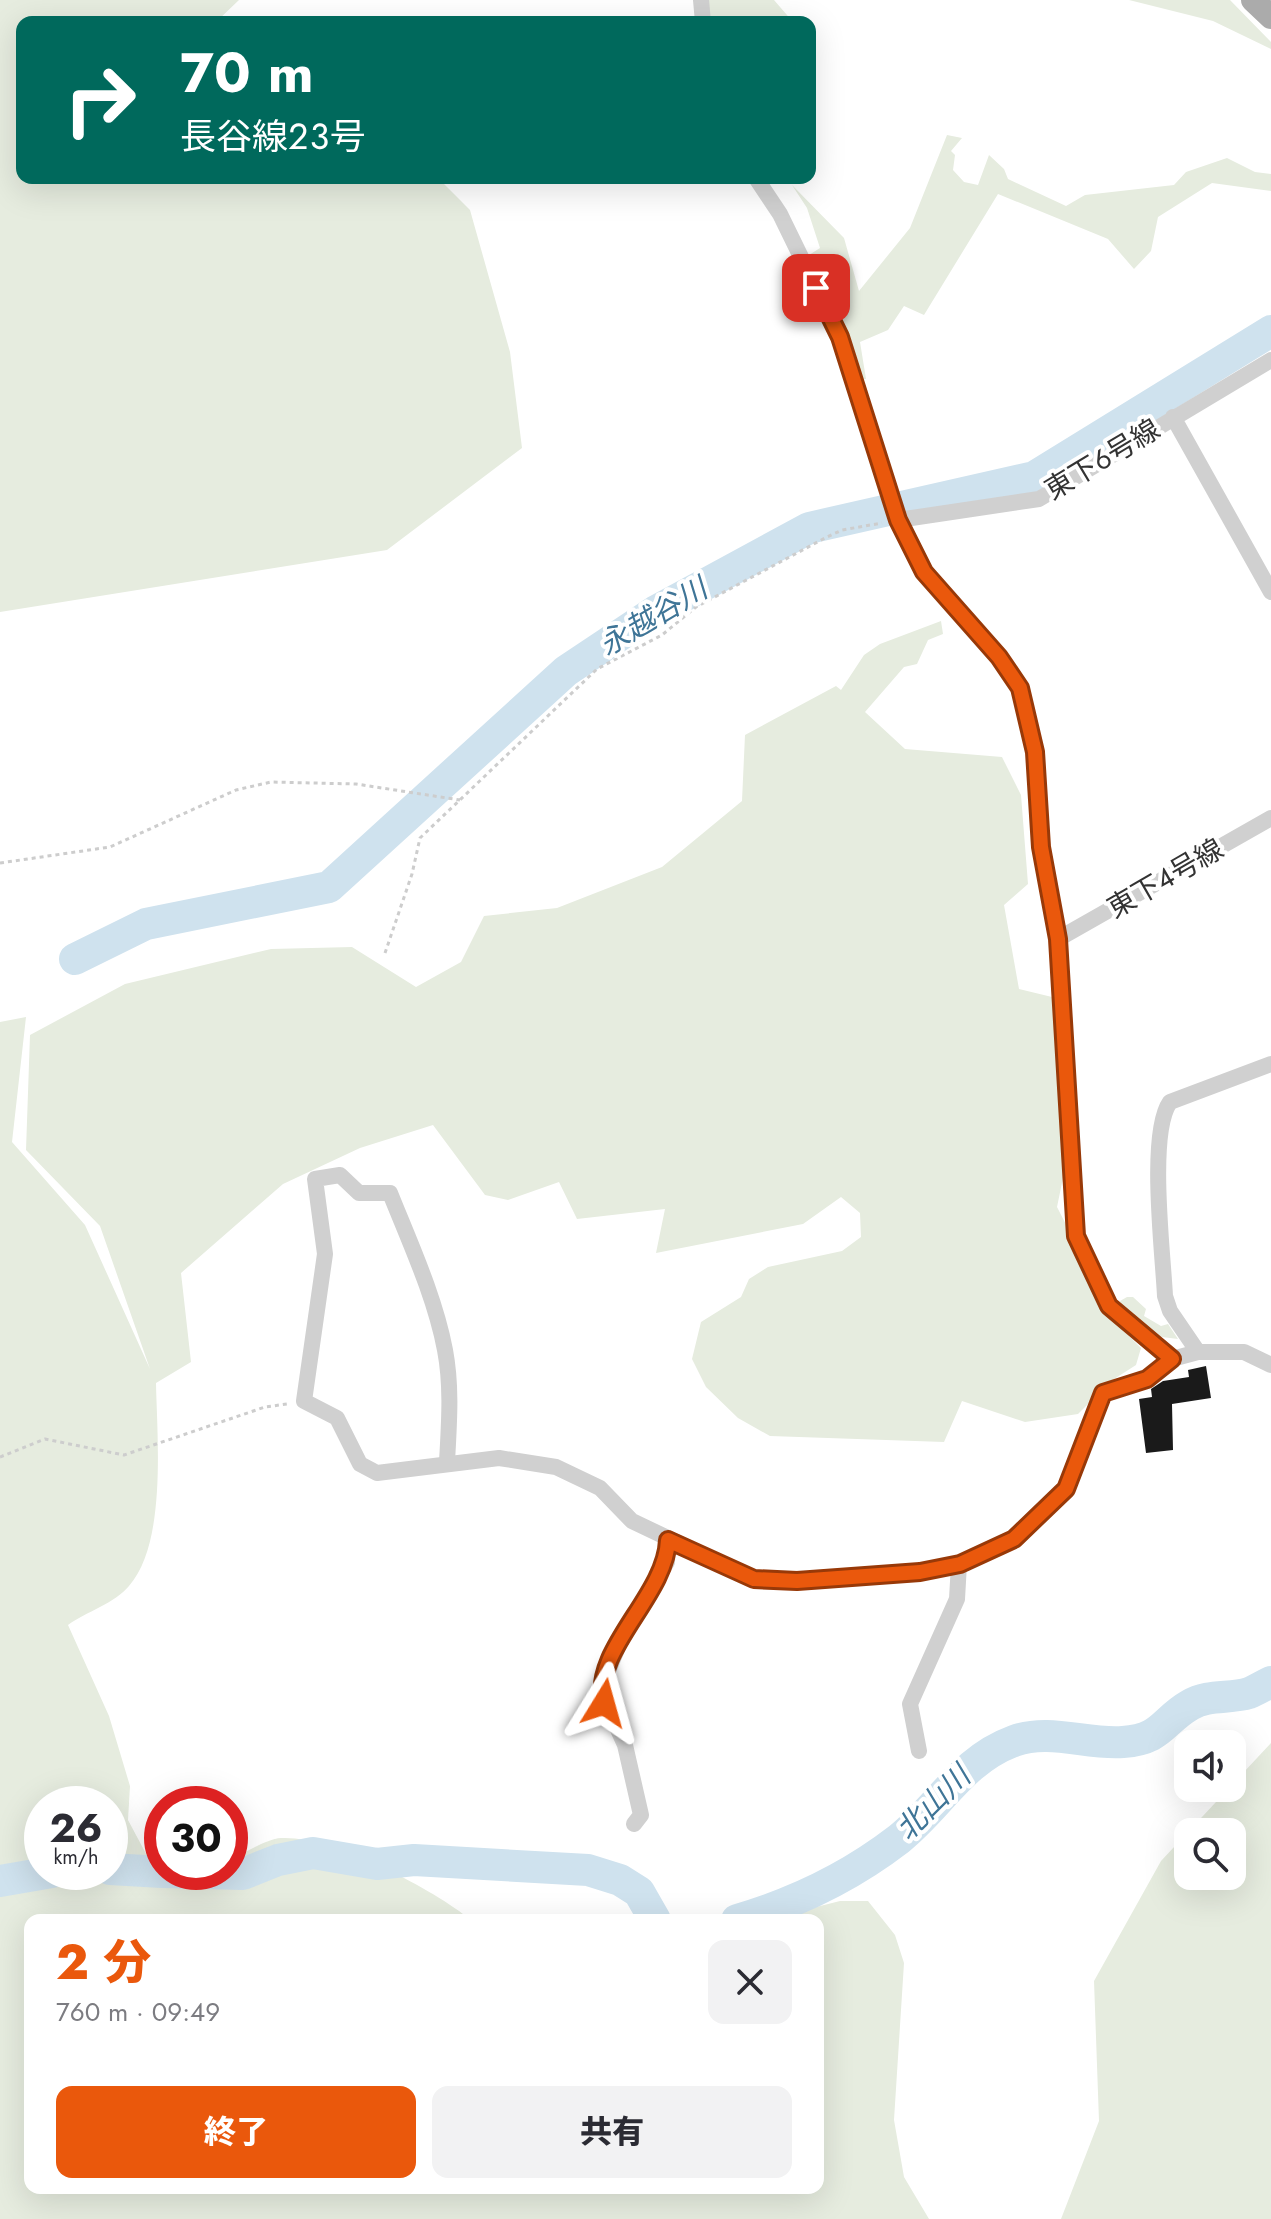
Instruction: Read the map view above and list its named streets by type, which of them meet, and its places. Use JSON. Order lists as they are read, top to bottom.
{
  "streets": {
    "street": ["東下６号線", "東下４号線"]
  },
  "water": ["永越谷川", "北山川"],
  "page": {
    "turn": ["70 m", "長谷線２３号"],
    "speed": "26 km/h",
    "limit": "30",
    "heading": ["2 分", "760 m · 09:49"],
    "buttons": ["終了", "共有"]
  }
}
